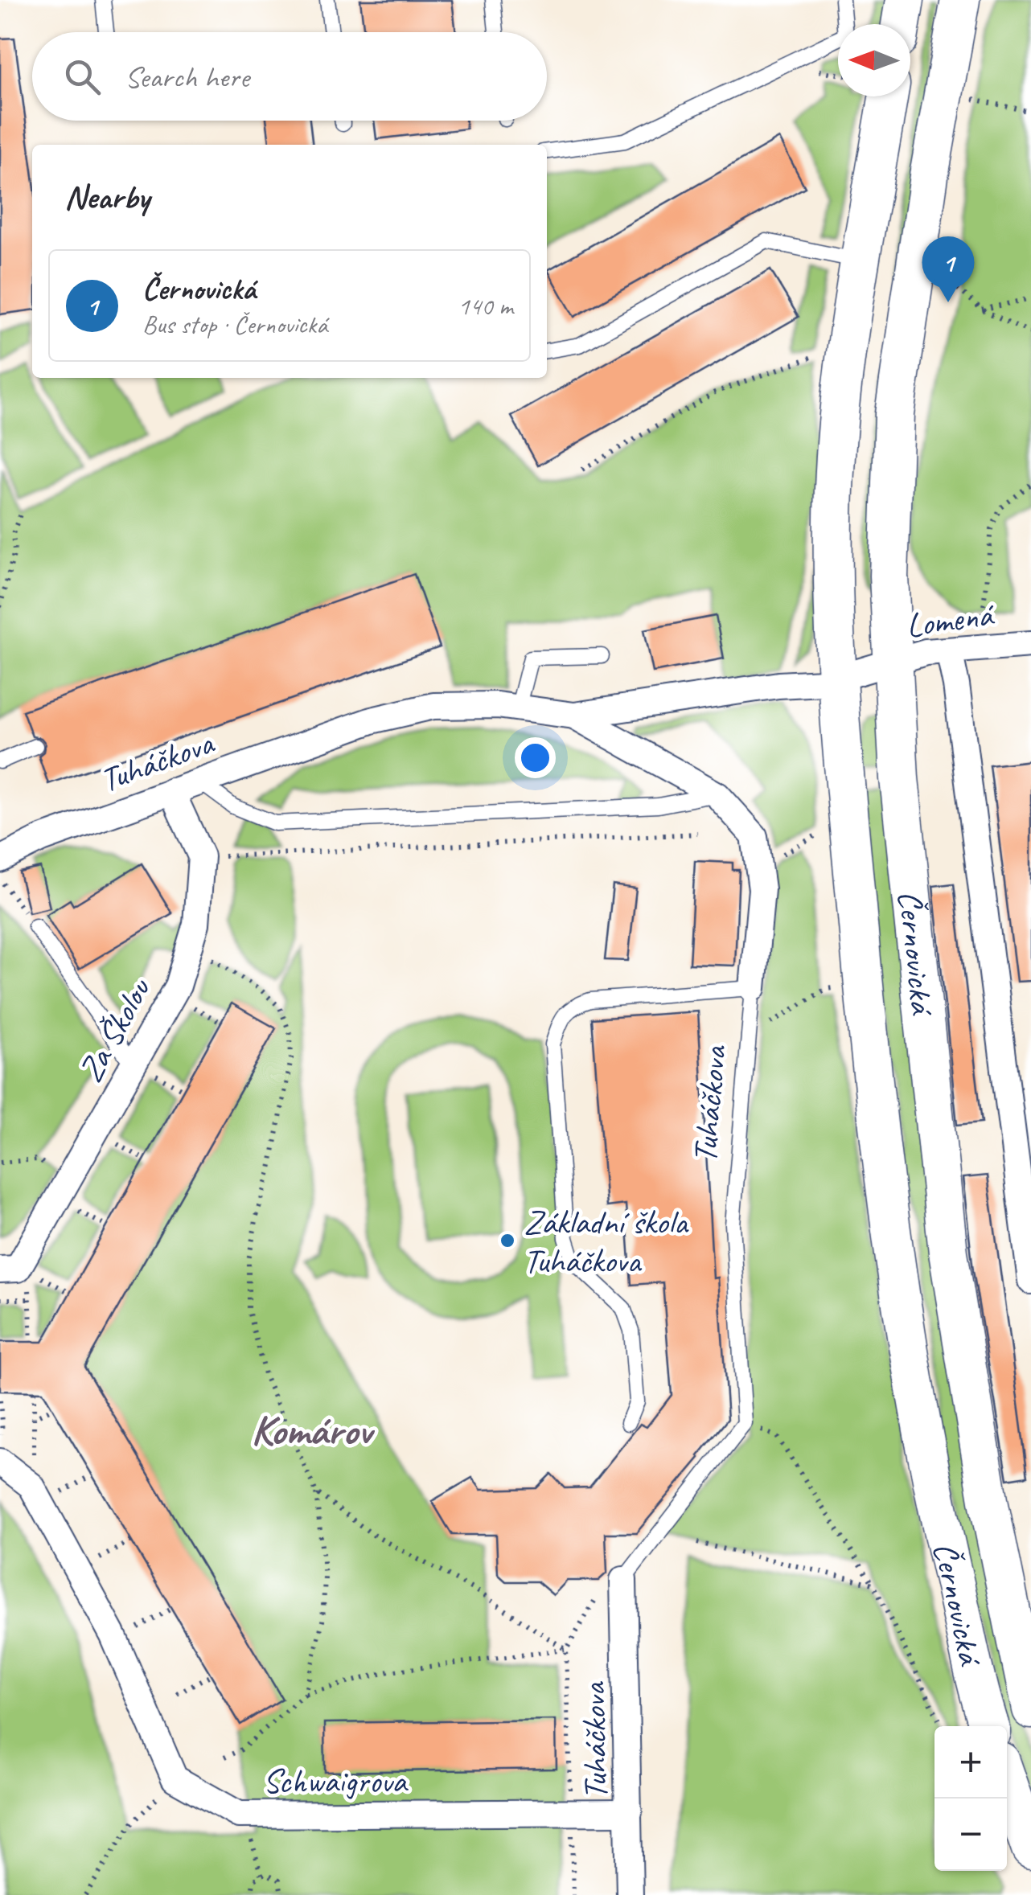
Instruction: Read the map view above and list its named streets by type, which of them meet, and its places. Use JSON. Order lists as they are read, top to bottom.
{
  "streets": {
    "main road": ["Černovická"],
    "street": [
      "Lomená",
      "Tuháčkova",
      "Za Školou",
      "Schwaigrova"
    ]
  },
  "crossings": [
    ["Lomená", "Tuháčkova"],
    ["Lomená", "Černovická"],
    ["Tuháčkova", "Černovická"],
    ["Tuháčkova", "Za Školou"],
    ["Tuháčkova", "Schwaigrova"]
  ],
  "districts": ["Komárov"],
  "places": ["Základní škola Tuháčkova"],
  "north": "left",
  "page": {
    "search": "Search here",
    "heading": "Nearby",
    "pins": "1",
    "list": [
      {
        "mark": "1",
        "name": "Černovická",
        "note": "Bus stop · Černovická",
        "value": "140 m"
      }
    ],
    "map_buttons": ["+", "−"]
  }
}
